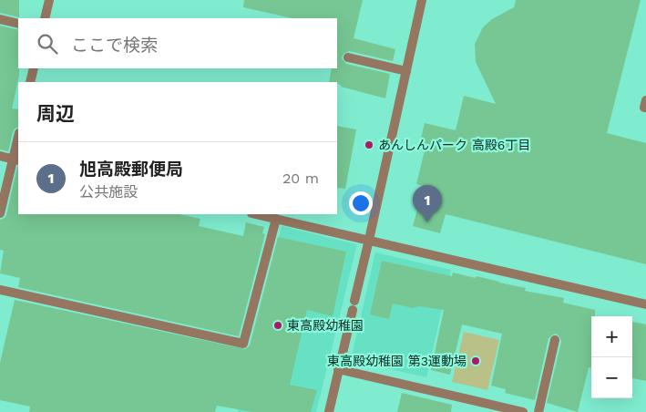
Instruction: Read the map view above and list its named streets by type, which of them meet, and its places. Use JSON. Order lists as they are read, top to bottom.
{
  "places": ["あんしんパーク 高殿6丁目", "東高殿幼稚園", "東高殿幼稚園 第3運動場"],
  "page": {
    "search": "ここで検索",
    "heading": "周辺",
    "list": [
      {
        "mark": "1",
        "name": "旭高殿郵便局",
        "note": "公共施設",
        "value": "20 m"
      }
    ],
    "pins": "1",
    "map_buttons": ["+", "−"]
  }
}
